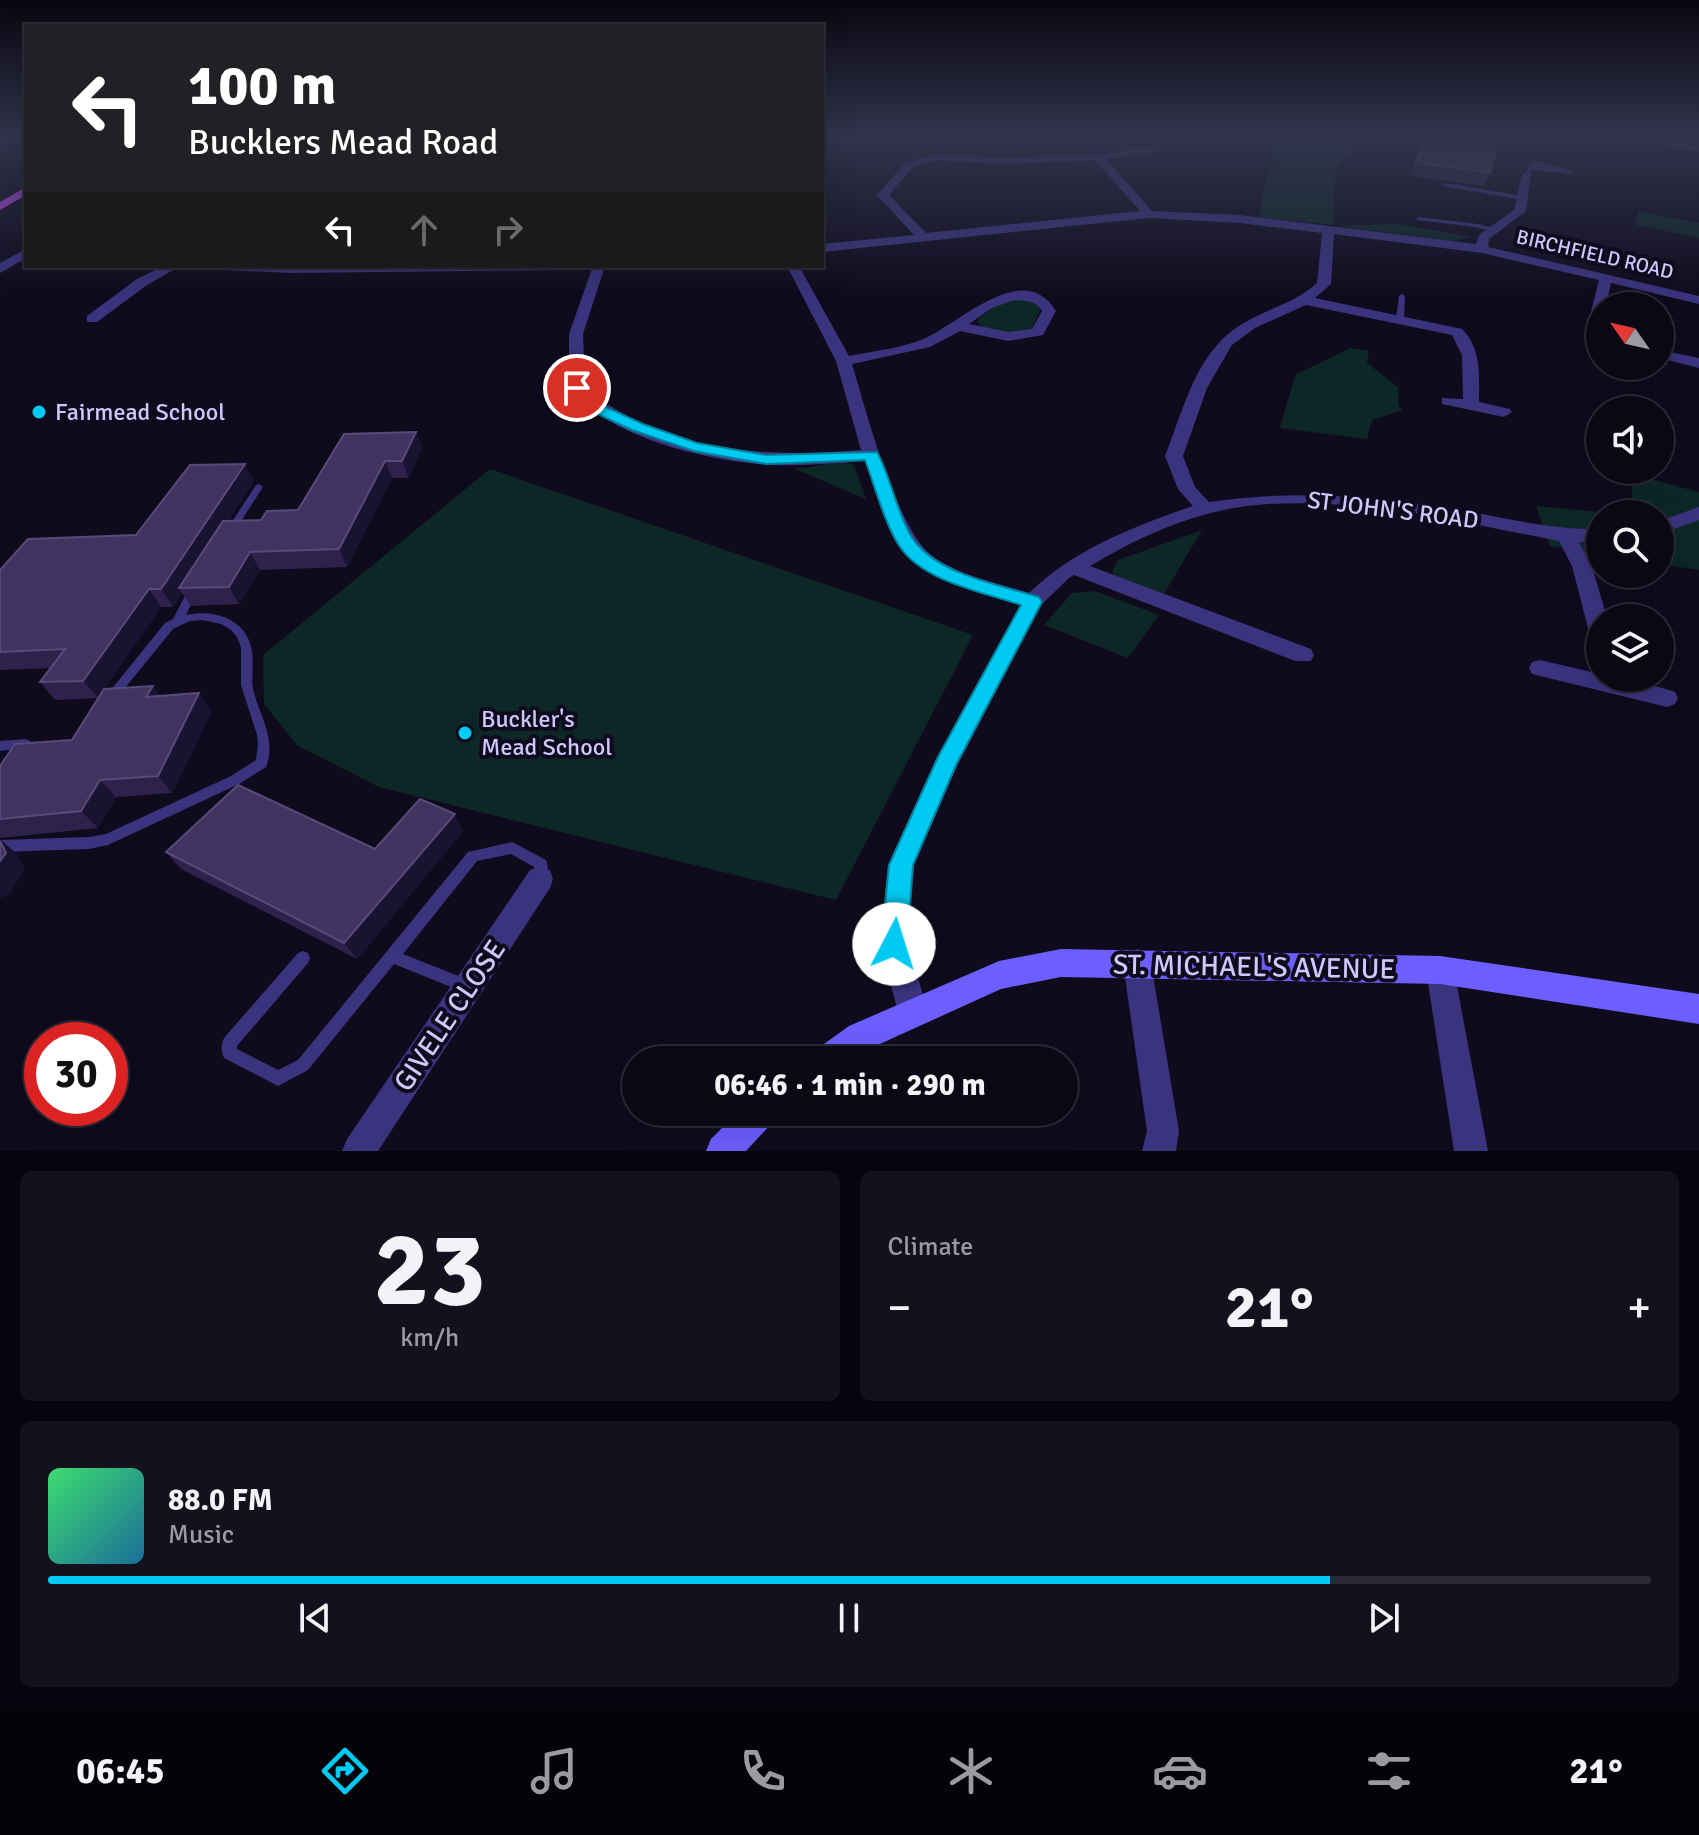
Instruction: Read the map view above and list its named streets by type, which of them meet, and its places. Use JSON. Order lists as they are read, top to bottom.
{
  "streets": {
    "street": [
      "BIRCHFIELD ROAD",
      "ST JOHN'S ROAD",
      "ST. MICHAEL'S AVENUE",
      "GIVELE CLOSE"
    ]
  },
  "crossings": [
    ["ST JOHN'S ROAD", "ST. MICHAEL'S AVENUE"]
  ],
  "places": ["Fairmead School", "Buckler's Mead School"],
  "north": "top left",
  "page": {
    "turn": ["100 m", "Bucklers Mead Road"],
    "limit": "30",
    "trip": "06:46 · 1 min · 290 m",
    "tile": [
      ["23", "km/h"],
      "Climate"
    ],
    "heat": ["−", "21°", "+"],
    "song": ["88.0 FM", "Music"],
    "tabs": ["06:45", "21°"]
  }
}
